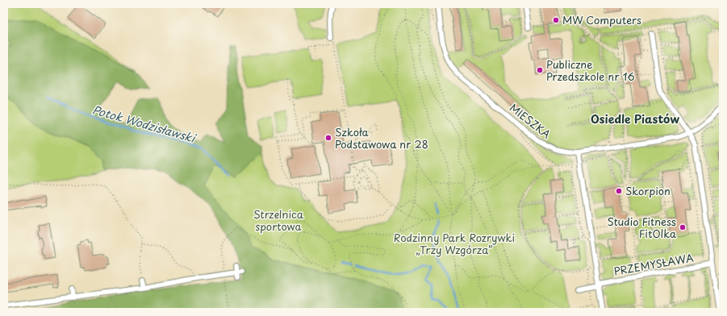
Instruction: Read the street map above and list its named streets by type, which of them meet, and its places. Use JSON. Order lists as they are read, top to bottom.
{
  "streets": {
    "street": ["MIESZKA", "PRZEMYSŁAWA"]
  },
  "districts": ["Osiedle Piastów"],
  "water": ["Potok Wodzisławski"],
  "parks": ["Strzelnica sportowa", "Rodzinny Park Rozrywki „Trzy Wzgórza”"],
  "places": [
    "MW Computers",
    "Publiczne Przedszkole nr 16",
    "Szkoła Podstawowa nr 28",
    "Skorpion",
    "Studio Fitness FitOlka"
  ]
}
